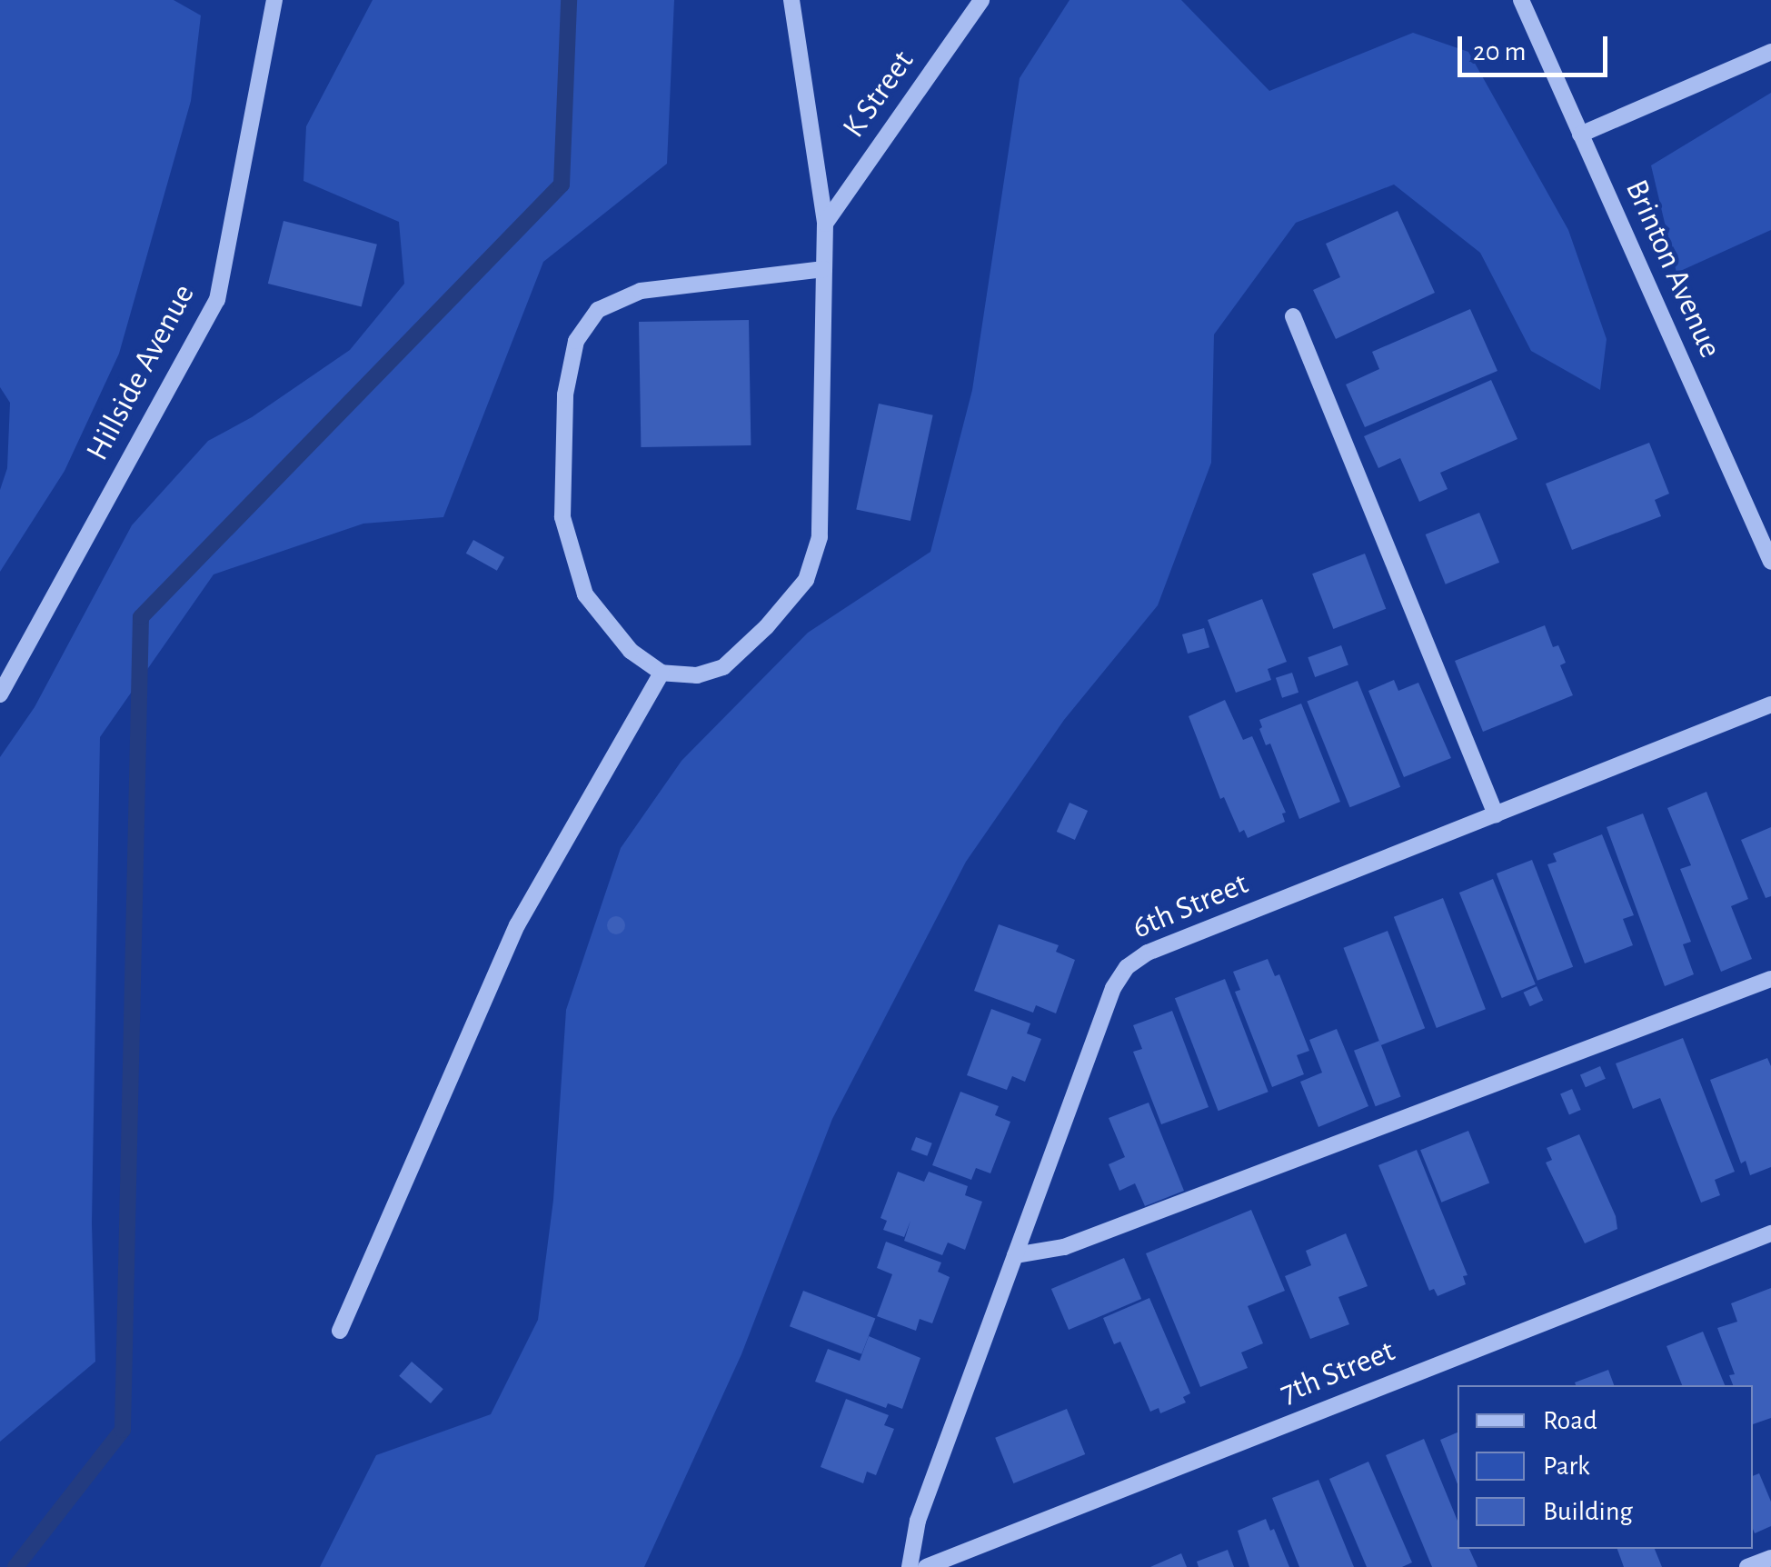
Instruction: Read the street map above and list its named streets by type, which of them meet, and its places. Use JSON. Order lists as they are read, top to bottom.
{
  "streets": {
    "street": [
      "K Street",
      "Brinton Avenue",
      "Hillside Avenue",
      "6th Street",
      "7th Street"
    ]
  },
  "legend": ["Road", "Park", "Building"],
  "scale_bar": "20 m"
}
